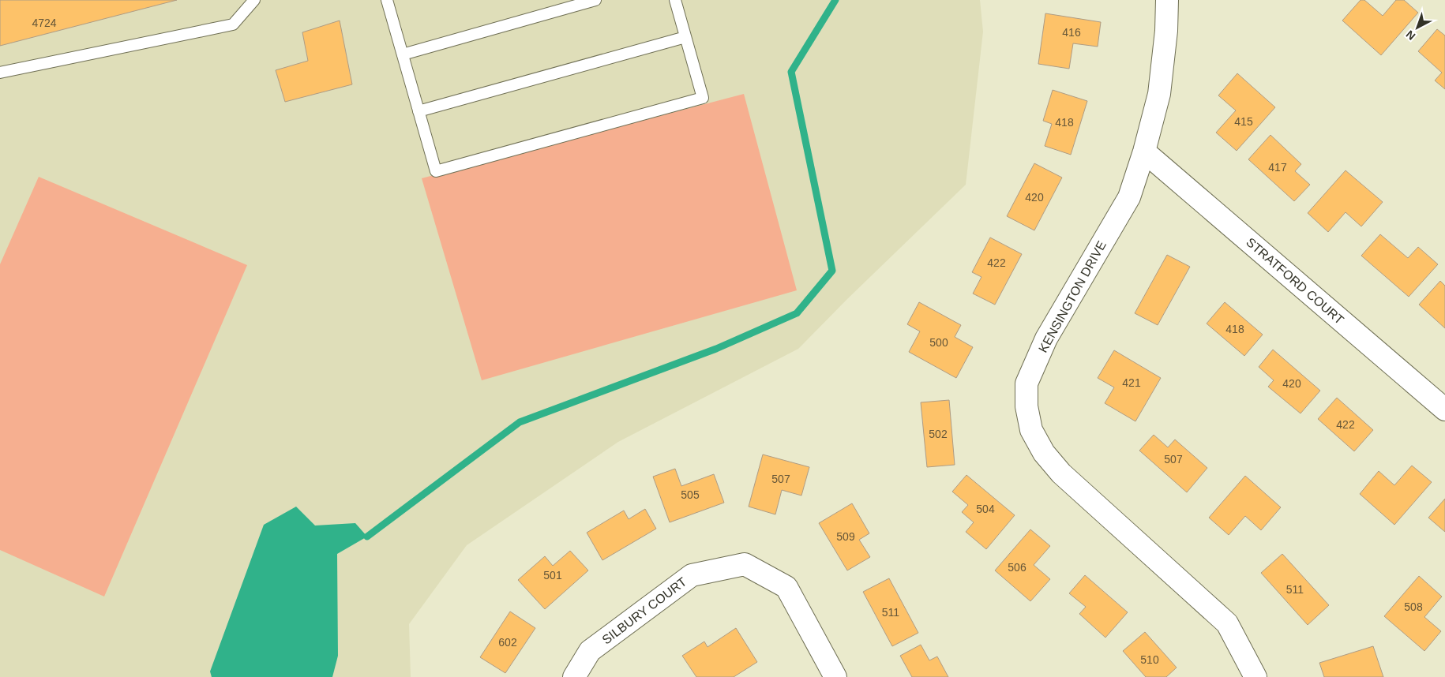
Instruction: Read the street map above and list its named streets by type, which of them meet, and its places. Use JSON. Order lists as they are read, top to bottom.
{
  "streets": {
    "street": ["STRATFORD COURT", "KENSINGTON DRIVE", "SILBURY COURT"]
  },
  "crossings": [
    ["STRATFORD COURT", "KENSINGTON DRIVE"]
  ],
  "house_numbers": [
    "4724",
    "416",
    "415",
    "418",
    "417",
    "420",
    "422",
    "418",
    "500",
    "421",
    "420",
    "422",
    "502",
    "507",
    "507",
    "505",
    "504",
    "509",
    "506",
    "501",
    "511",
    "508",
    "511",
    "602",
    "510"
  ],
  "north": "bottom left"
}
